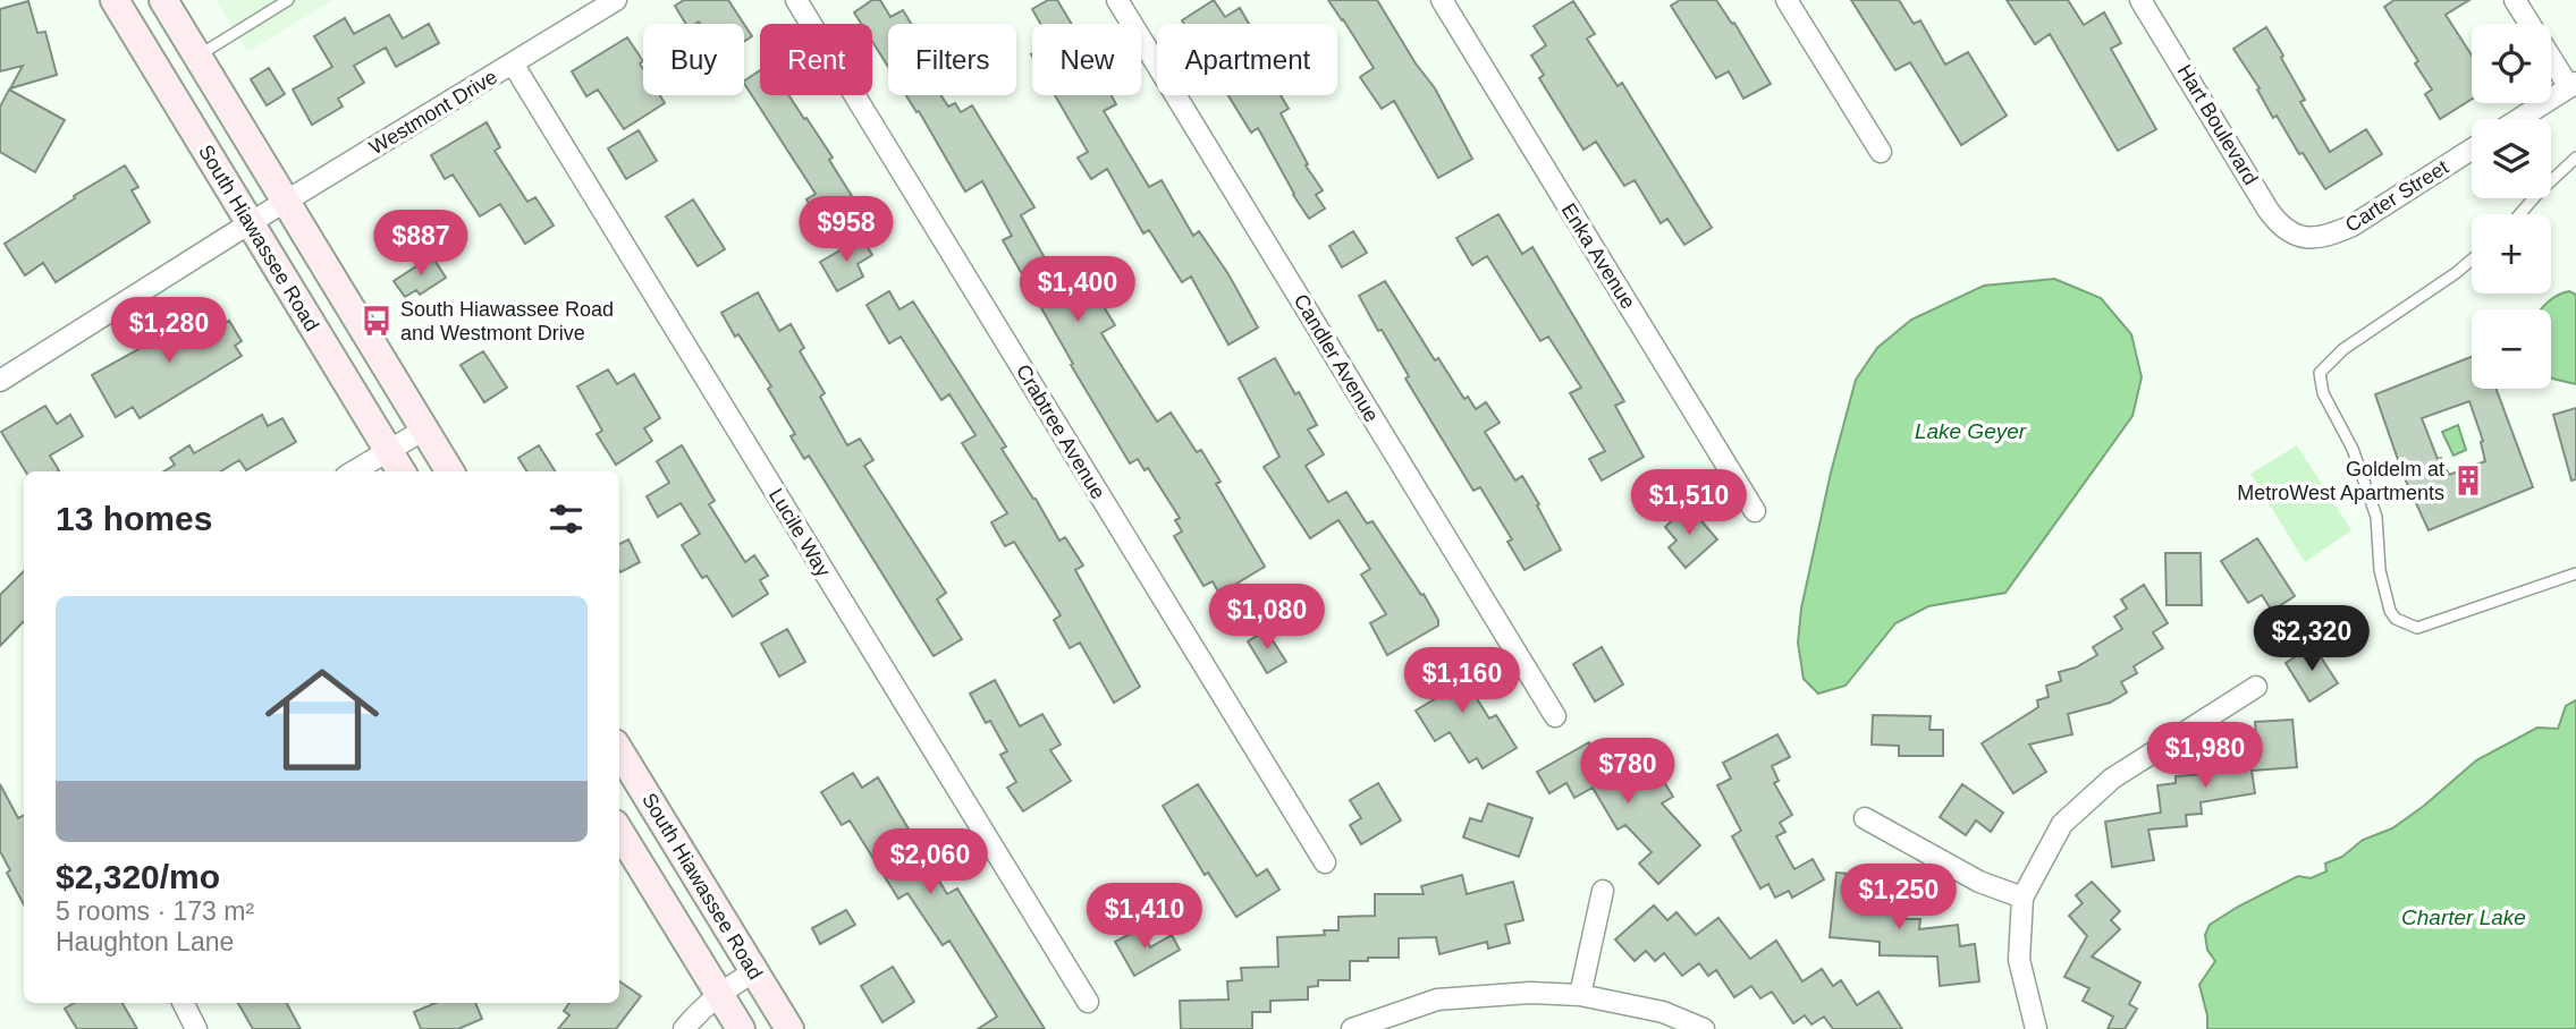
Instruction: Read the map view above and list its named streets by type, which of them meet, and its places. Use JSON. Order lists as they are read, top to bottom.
{
  "streets": {
    "street": [
      "Westmont Drive",
      "Hart Boulevard",
      "Carter Street",
      "South Hiawassee Road",
      "Enka Avenue",
      "Candler Avenue",
      "Crabtree Avenue",
      "Lucile Way"
    ]
  },
  "crossings": [
    ["Westmont Drive", "South Hiawassee Road"],
    ["Westmont Drive", "Lucile Way"],
    ["Hart Boulevard", "Carter Street"]
  ],
  "water": ["Lake Geyer", "Charter Lake"],
  "places": {
    "bus stop": ["South Hiawassee Road and Westmont Drive"],
    "building": ["Goldelm at MetroWest Apartments"]
  },
  "page": {
    "map_buttons": ["+", "−"],
    "chip": [
      "Buy",
      "Rent",
      "Filters",
      "New",
      "Apartment"
    ],
    "price": [
      "$958",
      "$887",
      "$1,400",
      "$1,280",
      "$1,510",
      "$1,080",
      "$2,320",
      "$1,160",
      "$1,980",
      "$780",
      "$2,060",
      "$1,250",
      "$1,410"
    ],
    "heading": "13 homes",
    "list": [
      {
        "name": "$2,320/mo",
        "note": "5 rooms · 173 m² · Haughton Lane"
      }
    ]
  }
}
